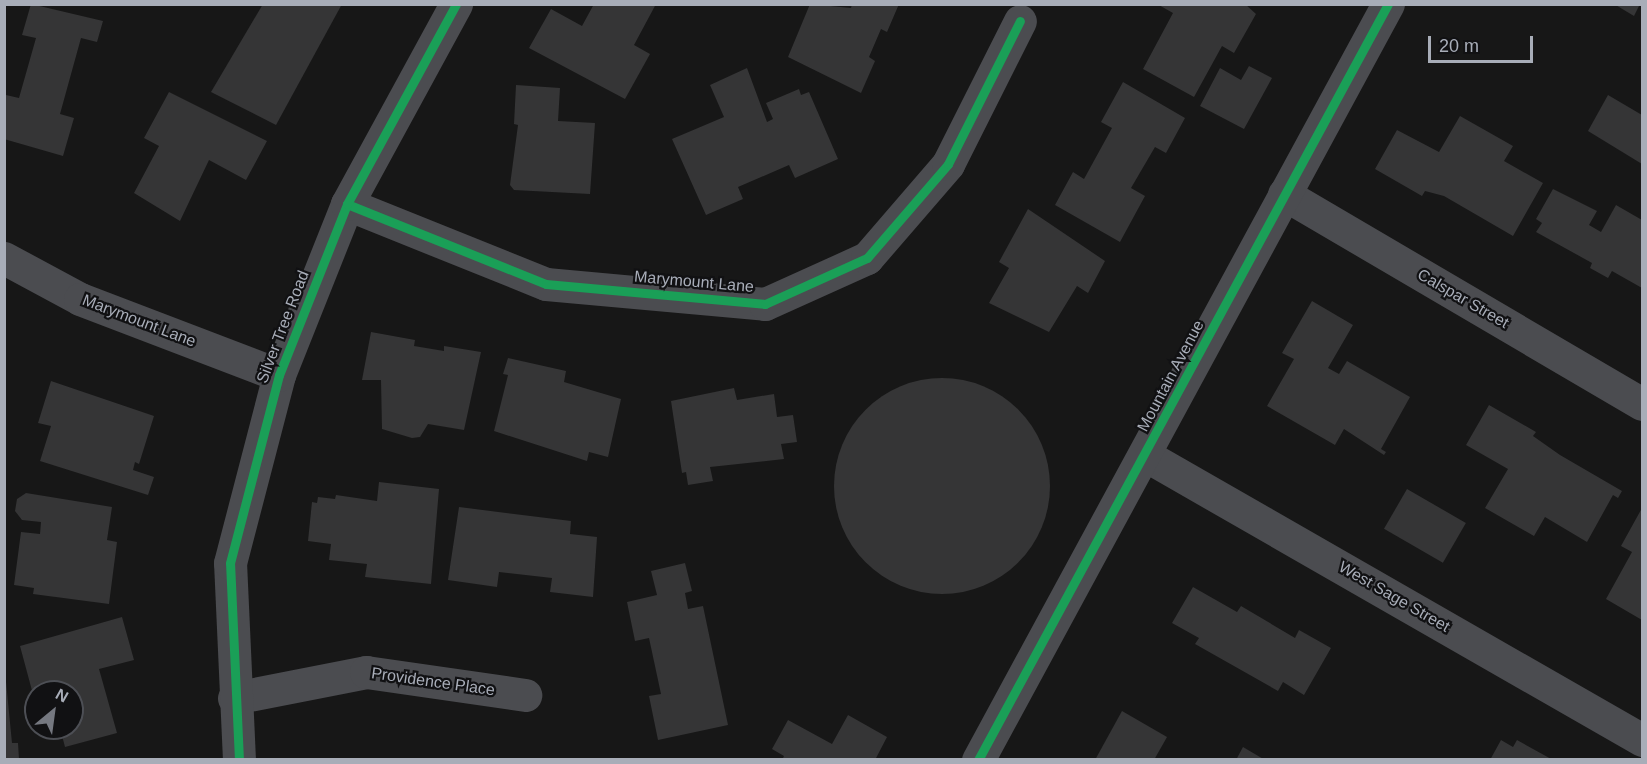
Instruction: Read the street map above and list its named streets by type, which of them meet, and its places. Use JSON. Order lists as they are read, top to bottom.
{
  "streets": {
    "street": [
      "Marymount Lane",
      "Calspar Street",
      "Silver Tree Road",
      "Mountain Avenue",
      "West Sage Street",
      "Providence Place"
    ]
  },
  "crossings": [
    ["Marymount Lane", "Silver Tree Road"],
    ["Calspar Street", "Mountain Avenue"],
    ["Silver Tree Road", "Providence Place"],
    ["Mountain Avenue", "West Sage Street"]
  ],
  "scale_bar": "20 m",
  "north": "top right"
}
